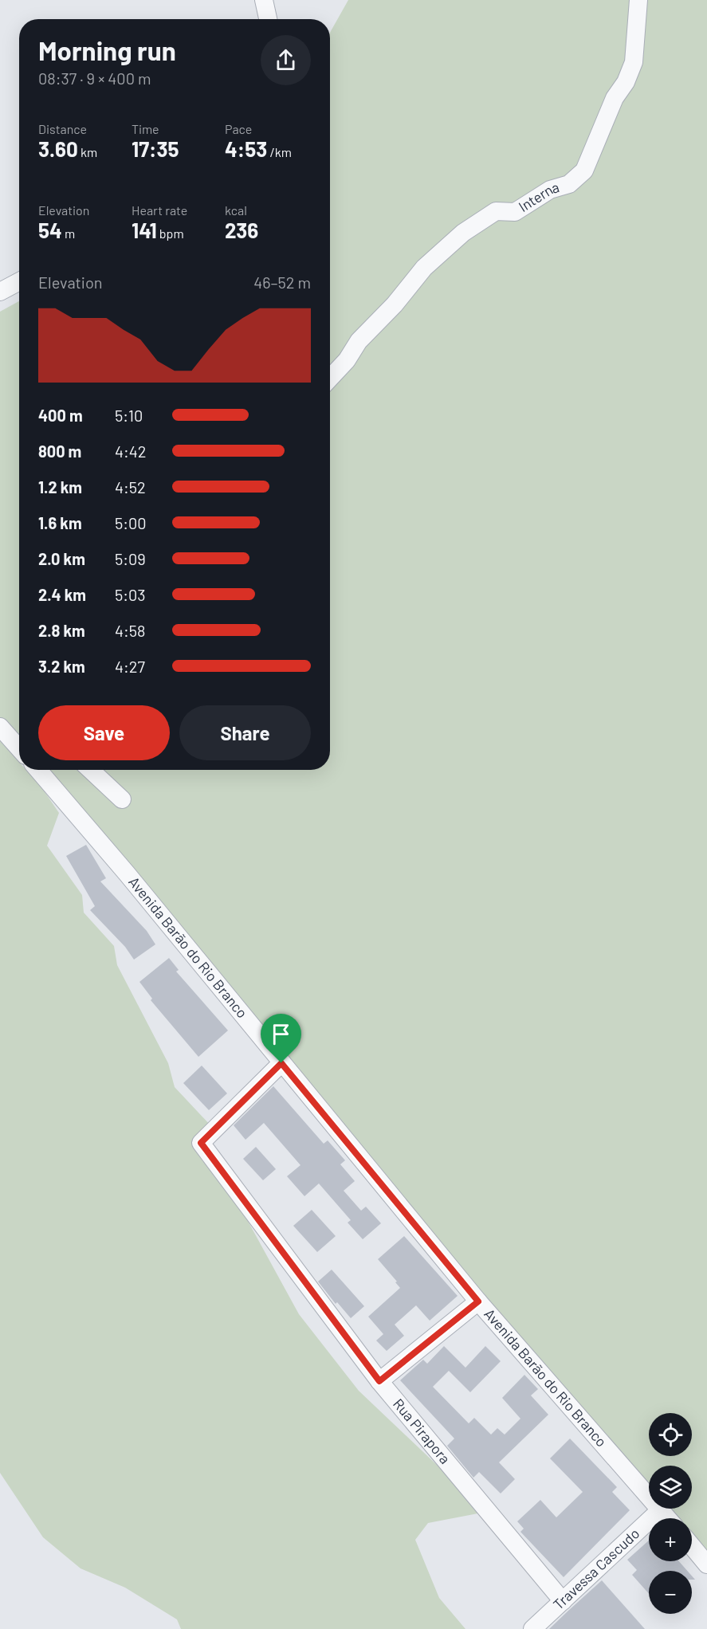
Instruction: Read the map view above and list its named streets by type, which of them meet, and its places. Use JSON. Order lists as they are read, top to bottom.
{
  "streets": {
    "street": [
      "Interna",
      "Avenida Barão do Rio Branco",
      "Rua Pirapora",
      "Travessa Cascudo"
    ]
  },
  "crossings": [
    ["Avenida Barão do Rio Branco", "Rua Pirapora"],
    ["Avenida Barão do Rio Branco", "Travessa Cascudo"],
    ["Rua Pirapora", "Travessa Cascudo"]
  ],
  "page": {
    "heading": ["Morning run", "08:37 · 9 × 400 m"],
    "stats": [
      ["Distance", "3.60 km"],
      ["Time", "17:35"],
      ["Pace", "4:53 /km"],
      ["Elevation", "54 m"],
      ["Heart rate", "141 bpm"],
      ["kcal", "236"]
    ],
    "chart": ["Elevation", "46–52 m"],
    "list": [
      {
        "name": "400 m",
        "note": "5:10"
      },
      {
        "name": "800 m",
        "note": "4:42"
      },
      {
        "name": "1.2 km",
        "note": "4:52"
      },
      {
        "name": "1.6 km",
        "note": "5:00"
      },
      {
        "name": "2.0 km",
        "note": "5:09"
      },
      {
        "name": "2.4 km",
        "note": "5:03"
      },
      {
        "name": "2.8 km",
        "note": "4:58"
      },
      {
        "name": "3.2 km",
        "note": "4:27"
      }
    ],
    "buttons": ["Save", "Share"],
    "map_buttons": ["+", "−"]
  }
}
